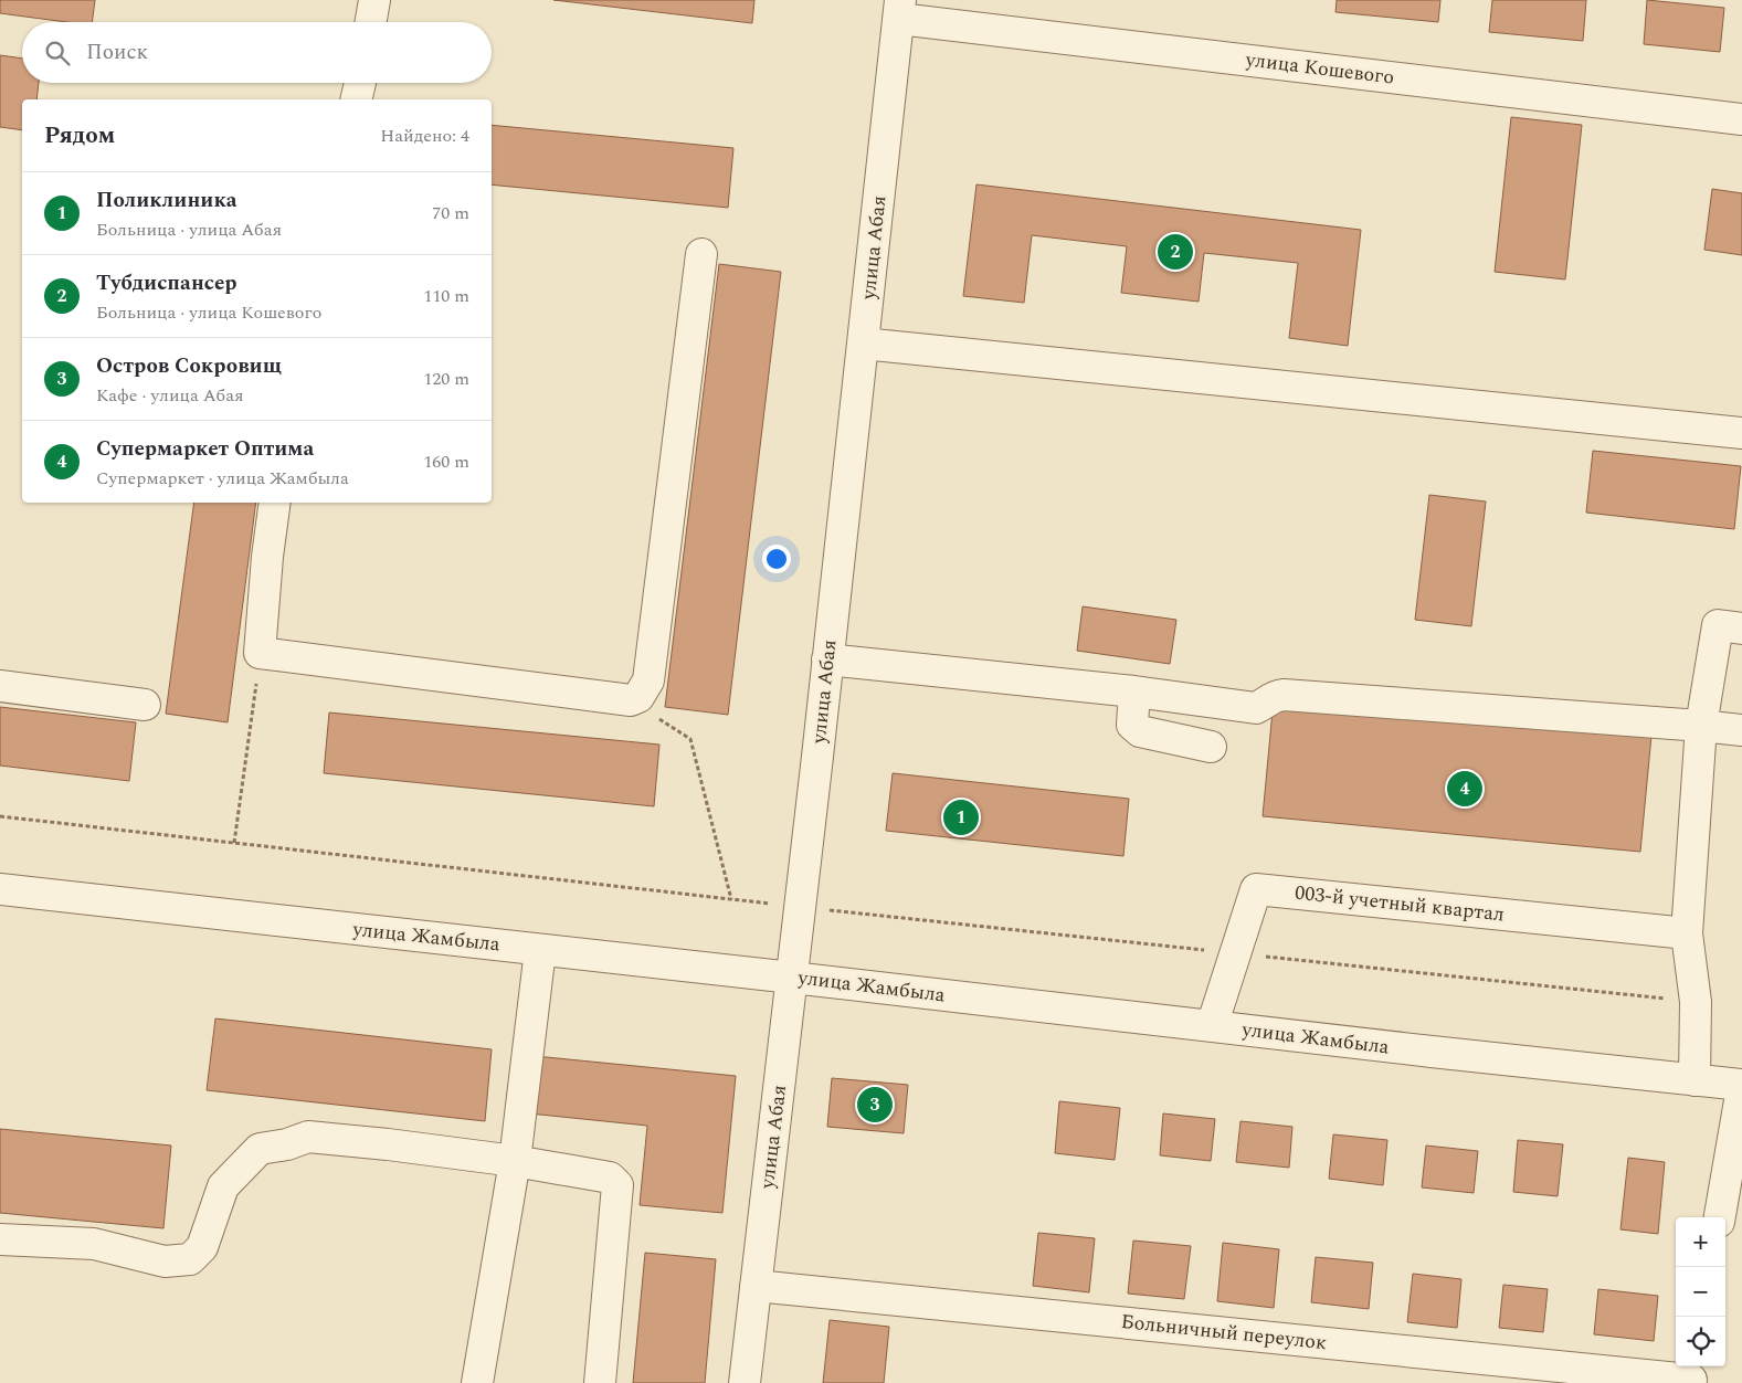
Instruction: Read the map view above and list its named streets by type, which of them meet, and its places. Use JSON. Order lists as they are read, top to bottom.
{
  "streets": {
    "street": [
      "улица Кошевого",
      "улица Абая",
      "003-й учетный квартал",
      "улица Жамбыла",
      "Больничный переулок"
    ]
  },
  "crossings": [
    ["улица Кошевого", "улица Абая"],
    ["улица Абая", "улица Жамбыла"],
    ["улица Абая", "Больничный переулок"],
    ["003-й учетный квартал", "улица Жамбыла"]
  ],
  "page": {
    "search": "Поиск",
    "heading": ["Рядом", "Найдено: 4"],
    "list": [
      {
        "mark": "1",
        "name": "Поликлиника",
        "note": "Больница · улица Абая",
        "value": "70 m"
      },
      {
        "mark": "2",
        "name": "Тубдиспансер",
        "note": "Больница · улица Кошевого",
        "value": "110 m"
      },
      {
        "mark": "3",
        "name": "Остров Сокровищ",
        "note": "Кафе · улица Абая",
        "value": "120 m"
      },
      {
        "mark": "4",
        "name": "Супермаркет Оптима",
        "note": "Супермаркет · улица Жамбыла",
        "value": "160 m"
      }
    ],
    "pins": [
      "2",
      "4",
      "1",
      "3"
    ],
    "map_buttons": ["+", "−"]
  }
}
